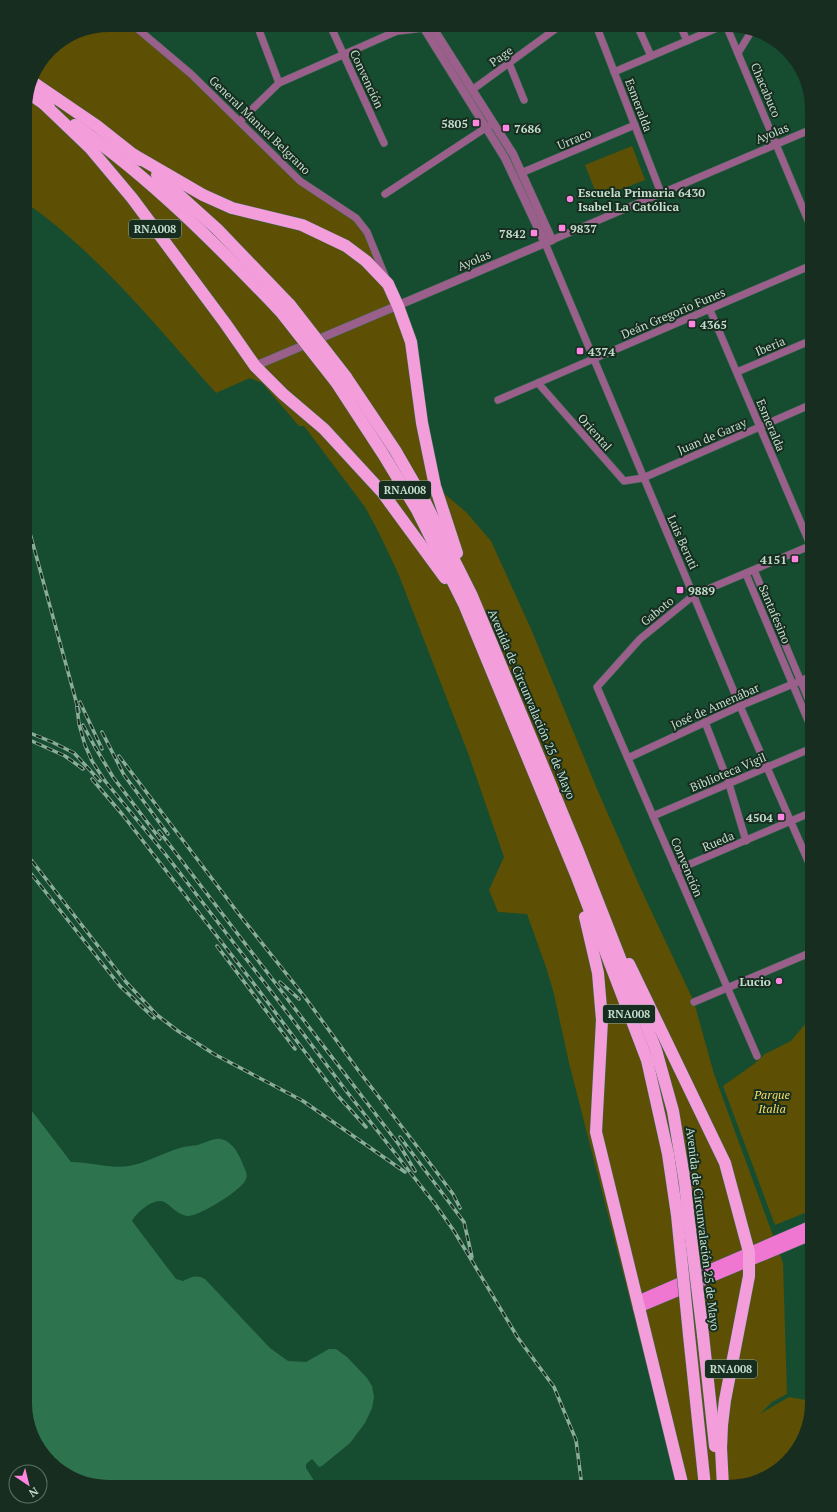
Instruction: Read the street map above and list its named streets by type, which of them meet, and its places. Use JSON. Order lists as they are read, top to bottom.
{
  "streets": {
    "highway": ["RNA008", "Avenida de Circunvalación 25 de Mayo"],
    "street": [
      "Page",
      "Convención",
      "Chacabuco",
      "Esmeralda",
      "General Manuel Belgrano",
      "Ayolas",
      "Urraco",
      "Deán Gregorio Funes",
      "Iberia",
      "Oriental",
      "Juan de Garay",
      "Luis Beruti",
      "Gaboto",
      "Santafesino",
      "José de Amenábar",
      "Biblioteca Vigil",
      "Rueda"
    ]
  },
  "crossings": [
    ["Convención", "Gaboto"],
    ["Convención", "José de Amenábar"],
    ["Convención", "Biblioteca Vigil"],
    ["Convención", "Rueda"],
    ["Chacabuco", "Ayolas"],
    ["Esmeralda", "Ayolas"],
    ["Esmeralda", "Urraco"],
    ["Esmeralda", "Deán Gregorio Funes"],
    ["Esmeralda", "Iberia"],
    ["Esmeralda", "Juan de Garay"],
    ["Ayolas", "RNA008"],
    ["Ayolas", "Luis Beruti"],
    ["RNA008", "Avenida de Circunvalación 25 de Mayo"],
    ["Deán Gregorio Funes", "Oriental"],
    ["Deán Gregorio Funes", "Luis Beruti"],
    ["Oriental", "Juan de Garay"],
    ["Oriental", "Luis Beruti"],
    ["Juan de Garay", "Luis Beruti"],
    ["Luis Beruti", "Gaboto"],
    ["Luis Beruti", "José de Amenábar"],
    ["Luis Beruti", "Biblioteca Vigil"],
    ["Luis Beruti", "Rueda"],
    ["Gaboto", "Santafesino"],
    ["Santafesino", "José de Amenábar"]
  ],
  "parks": ["Parque Italia"],
  "places": {
    "transit": [
      "5805",
      "7686",
      "9837",
      "7842",
      "4365",
      "4374",
      "4151",
      "9889",
      "4504"
    ],
    "other": ["Escuela Primaria 6430 Isabel La Católica", "Lucio"]
  },
  "north": "bottom right"
}
